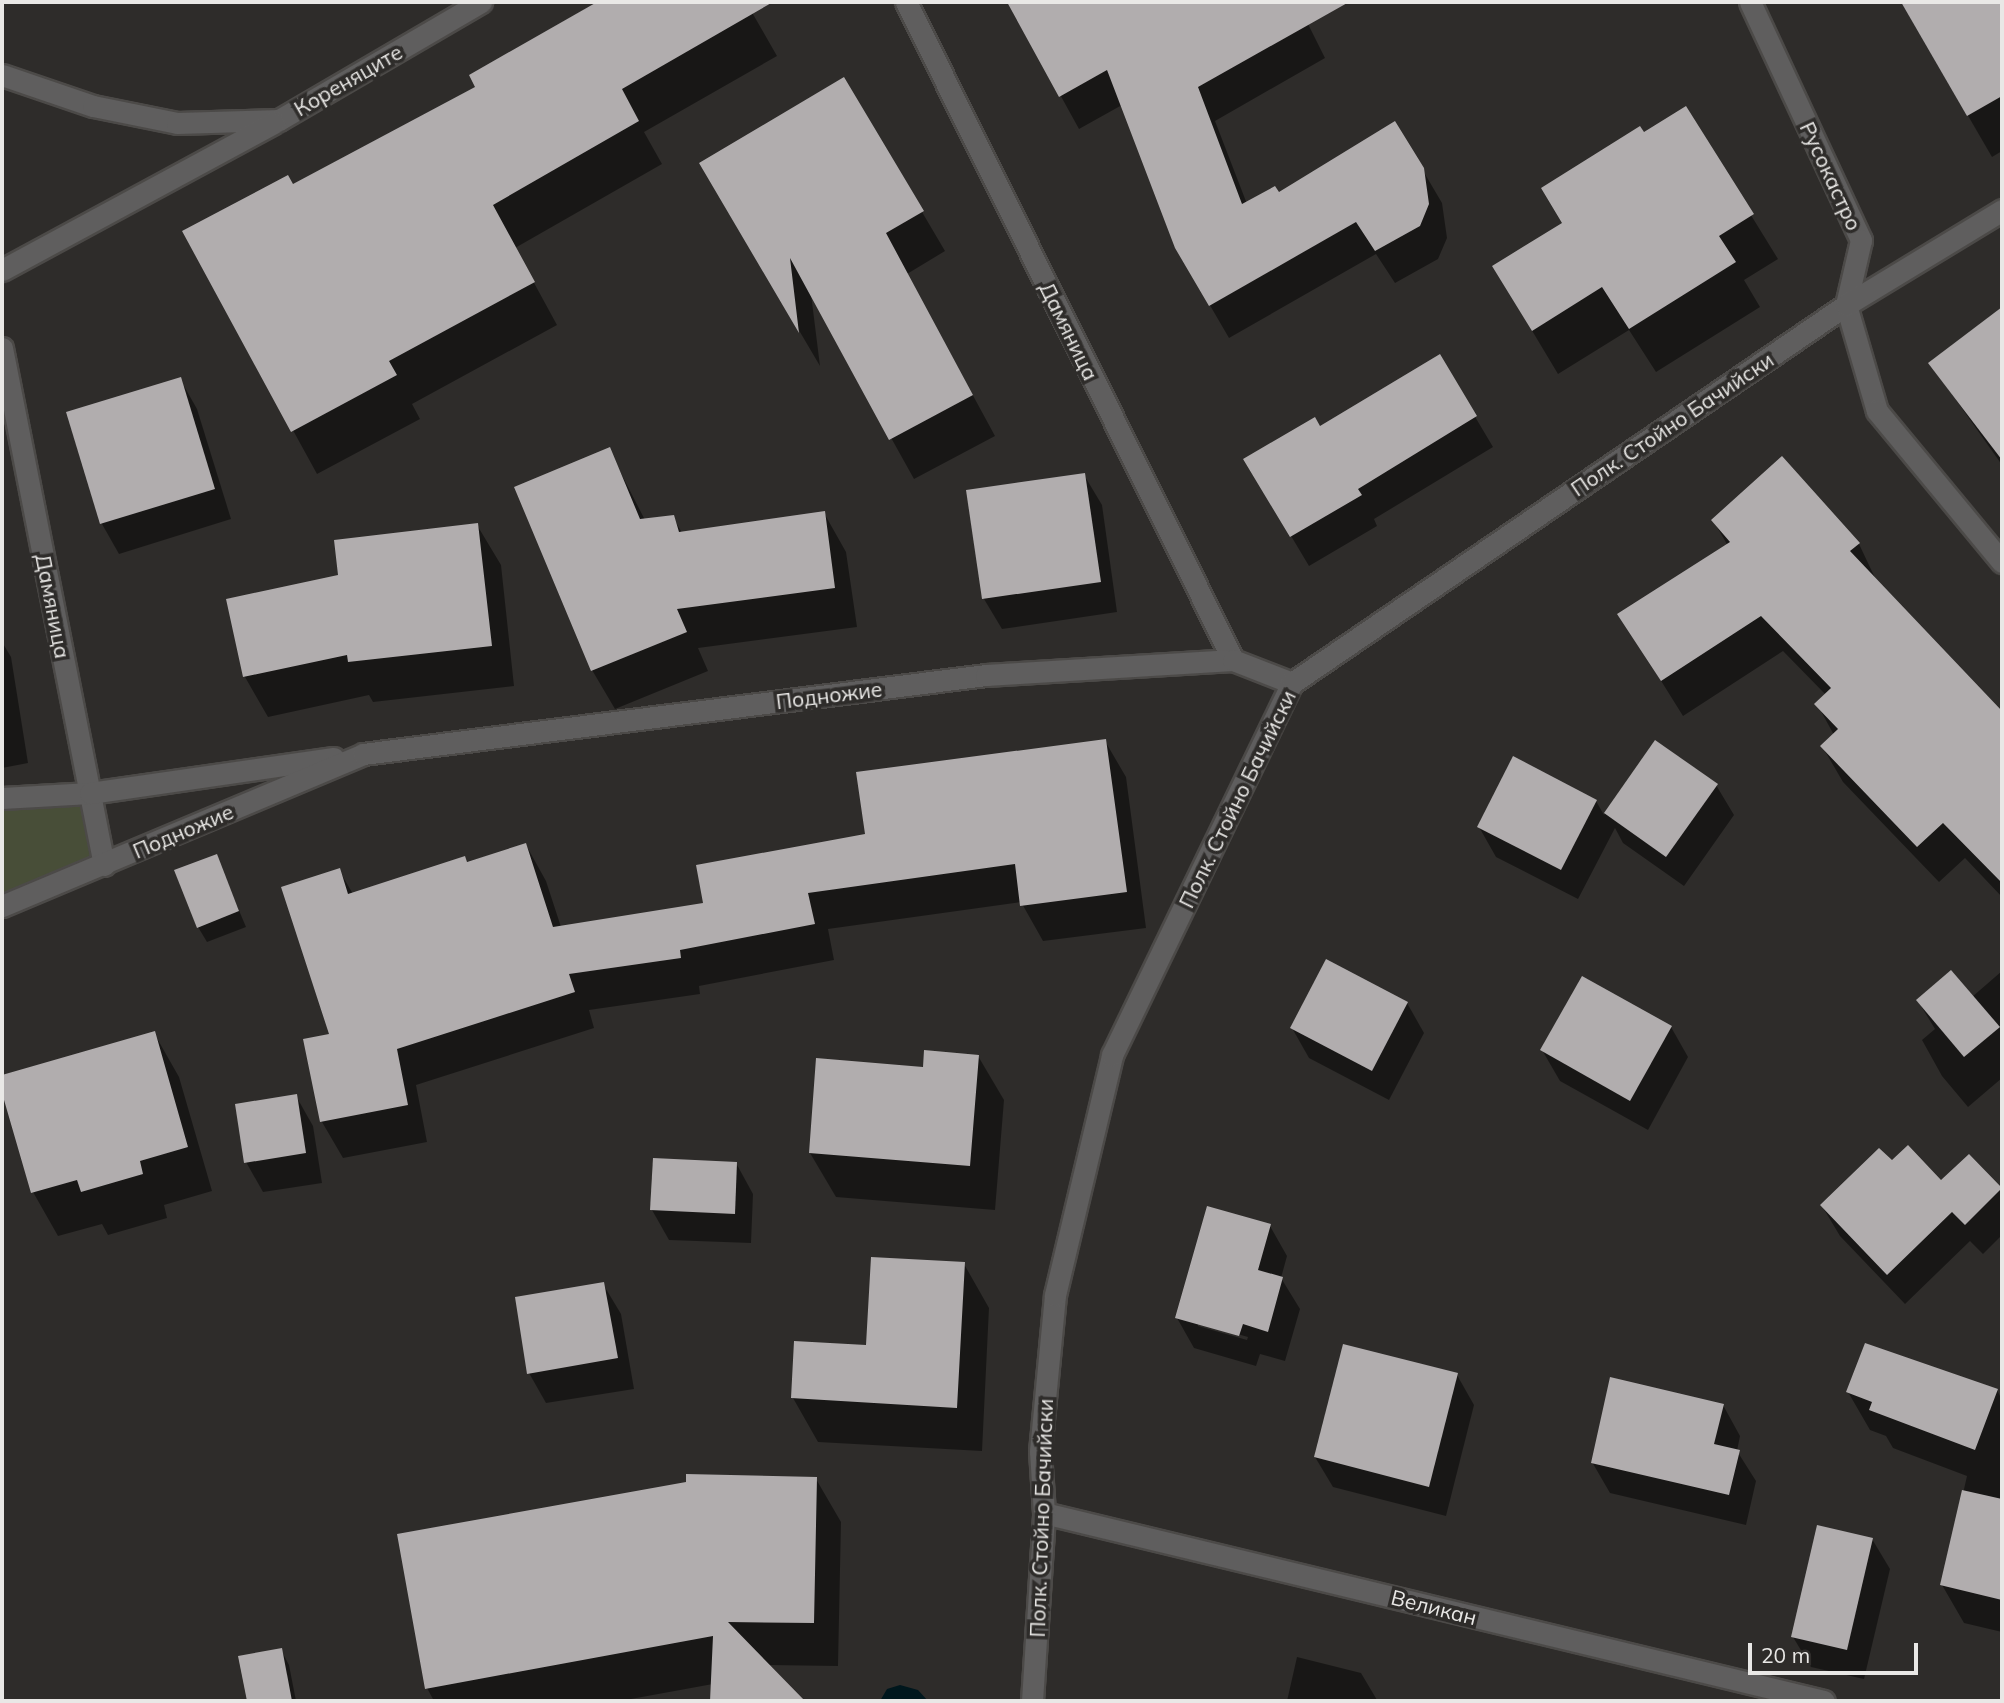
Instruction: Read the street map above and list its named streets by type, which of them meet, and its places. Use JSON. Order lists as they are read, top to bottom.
{
  "streets": {
    "street": [
      "Кореняците",
      "Русокастро",
      "Дамяница",
      "Полк. Стойно Бачийски",
      "Подножие",
      "Великан"
    ]
  },
  "crossings": [
    ["Русокастро", "Полк. Стойно Бачийски"],
    ["Дамяница", "Подножие"],
    ["Полк. Стойно Бачийски", "Подножие"],
    ["Полк. Стойно Бачийски", "Великан"]
  ],
  "scale_bar": "20 m"
}
